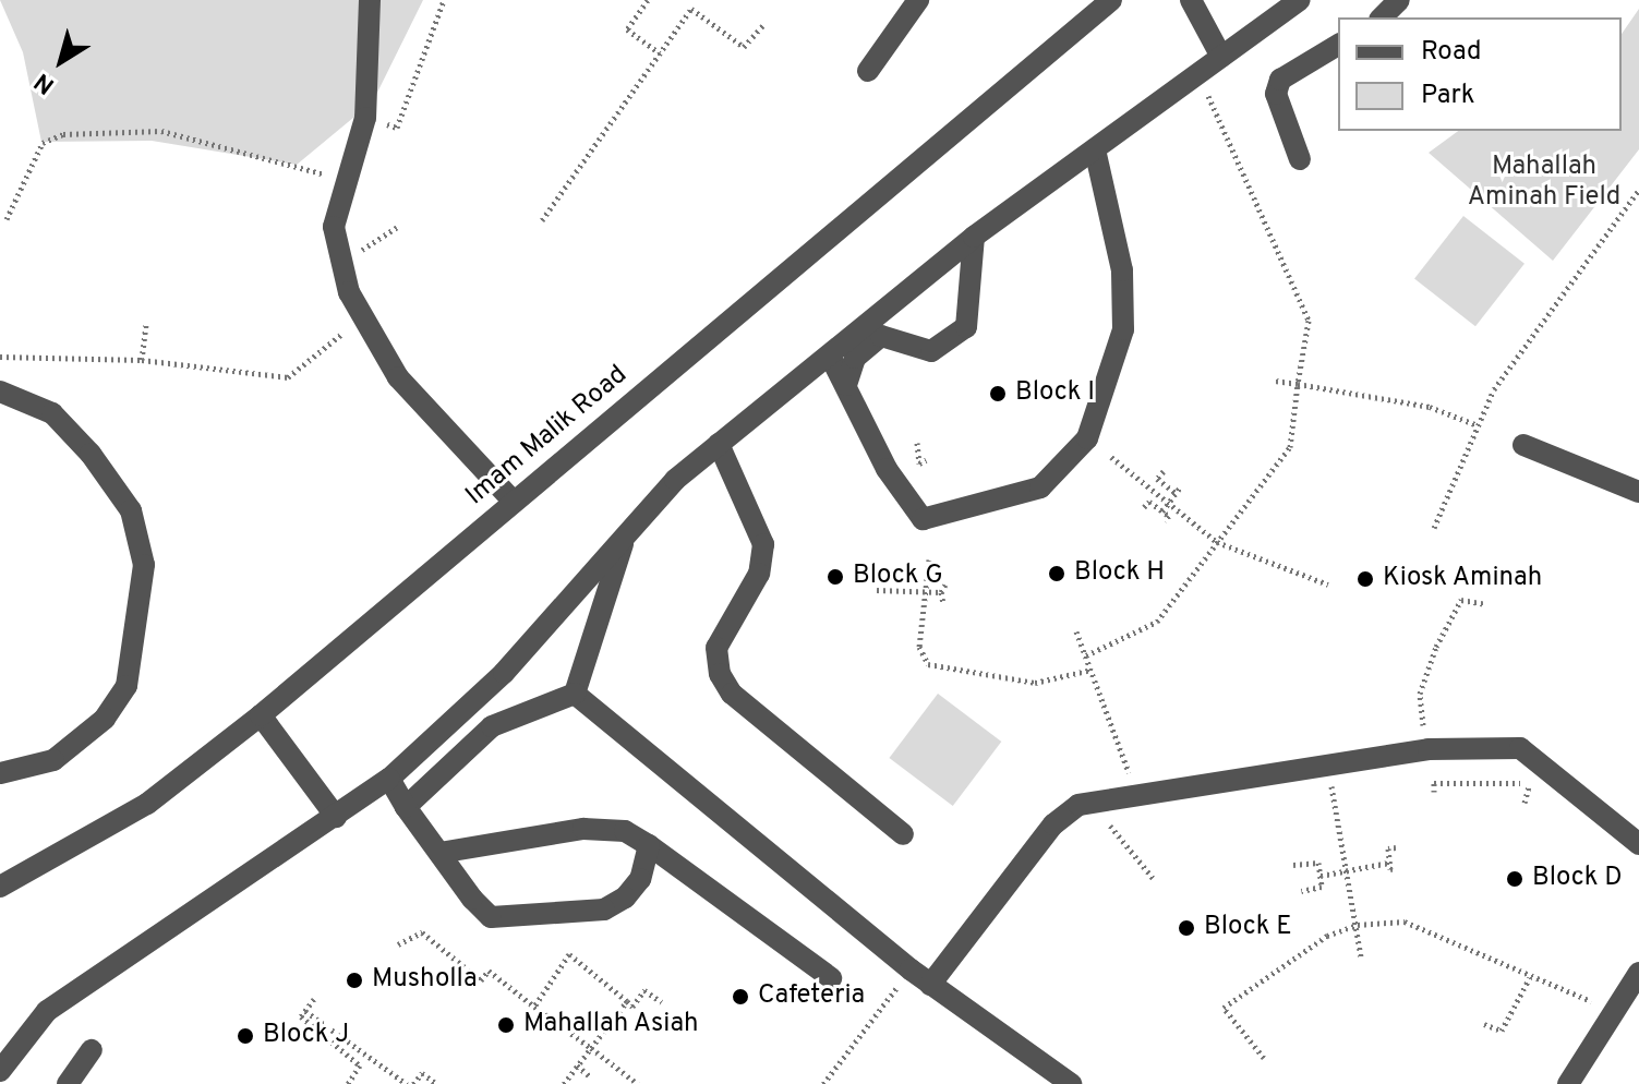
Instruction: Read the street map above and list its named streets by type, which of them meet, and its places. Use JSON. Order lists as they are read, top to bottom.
{
  "streets": {
    "lane": ["Imam Malik Road"]
  },
  "parks": ["Mahallah Aminah Field"],
  "places": [
    "Block I",
    "Block H",
    "Block G",
    "Kiosk Aminah",
    "Block D",
    "Block E",
    "Musholla",
    "Cafeteria",
    "Mahallah Asiah",
    "Block J"
  ],
  "legend": ["Road", "Park"],
  "north": "bottom left"
}
